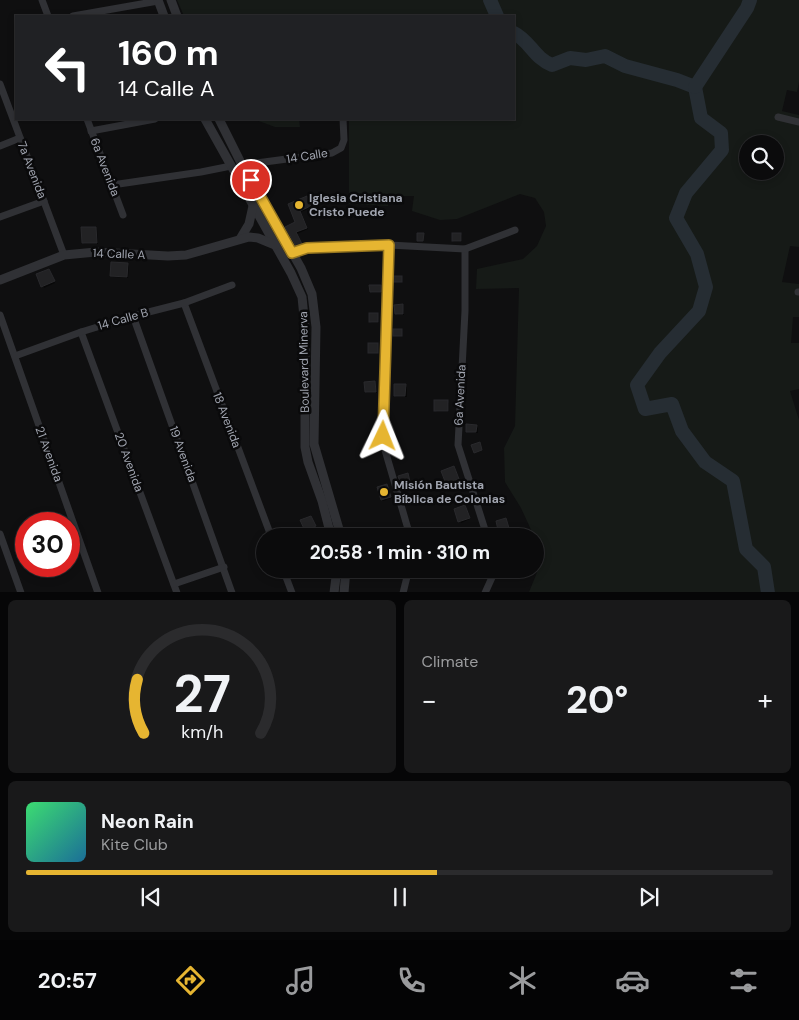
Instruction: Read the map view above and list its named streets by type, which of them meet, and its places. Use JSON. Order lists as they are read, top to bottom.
{
  "streets": {
    "street": [
      "14 Calle",
      "6a Avenida",
      "7a Avenida",
      "14 Calle A",
      "14 Calle B",
      "Boulevard Minerva",
      "18 Avenida",
      "21 Avenida",
      "19 Avenida",
      "20 Avenida"
    ]
  },
  "crossings": [
    ["14 Calle", "Boulevard Minerva"],
    ["7a Avenida", "14 Calle A"],
    ["14 Calle A", "Boulevard Minerva"],
    ["14 Calle B", "18 Avenida"],
    ["14 Calle B", "21 Avenida"],
    ["14 Calle B", "19 Avenida"],
    ["14 Calle B", "20 Avenida"]
  ],
  "places": ["Iglesia Cristiana Cristo Puede", "Misión Bautista Bíblica de Colonias"],
  "page": {
    "turn": ["160 m", "14 Calle A"],
    "limit": "30",
    "trip": "20:58 · 1 min · 310 m",
    "tile": "Climate",
    "heat": ["−", "20°", "+"],
    "song": ["Neon Rain", "Kite Club"],
    "tabs": "20:57",
    "gauge": ["27", "km/h"]
  }
}
